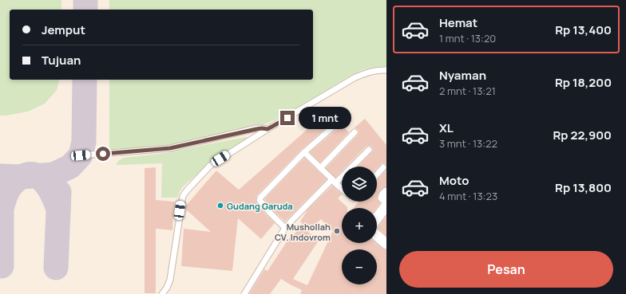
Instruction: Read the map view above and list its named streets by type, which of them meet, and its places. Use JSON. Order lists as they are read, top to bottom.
{
  "places": ["Gudang Garuda", "Mushollah CV. Indovrom"],
  "page": {
    "list": [
      {
        "name": "Hemat",
        "note": "1 mnt · 13:20",
        "value": "Rp 13,400"
      },
      {
        "name": "Nyaman",
        "note": "2 mnt · 13:21",
        "value": "Rp 18,200"
      },
      {
        "name": "XL",
        "note": "3 mnt · 13:22",
        "value": "Rp 22,900"
      },
      {
        "name": "Moto",
        "note": "4 mnt · 13:23",
        "value": "Rp 13,800"
      }
    ],
    "banner": ["Jemput", "Tujuan"],
    "bubble": "1 mnt",
    "map_buttons": ["+", "−"],
    "buttons": "Pesan"
  }
}
